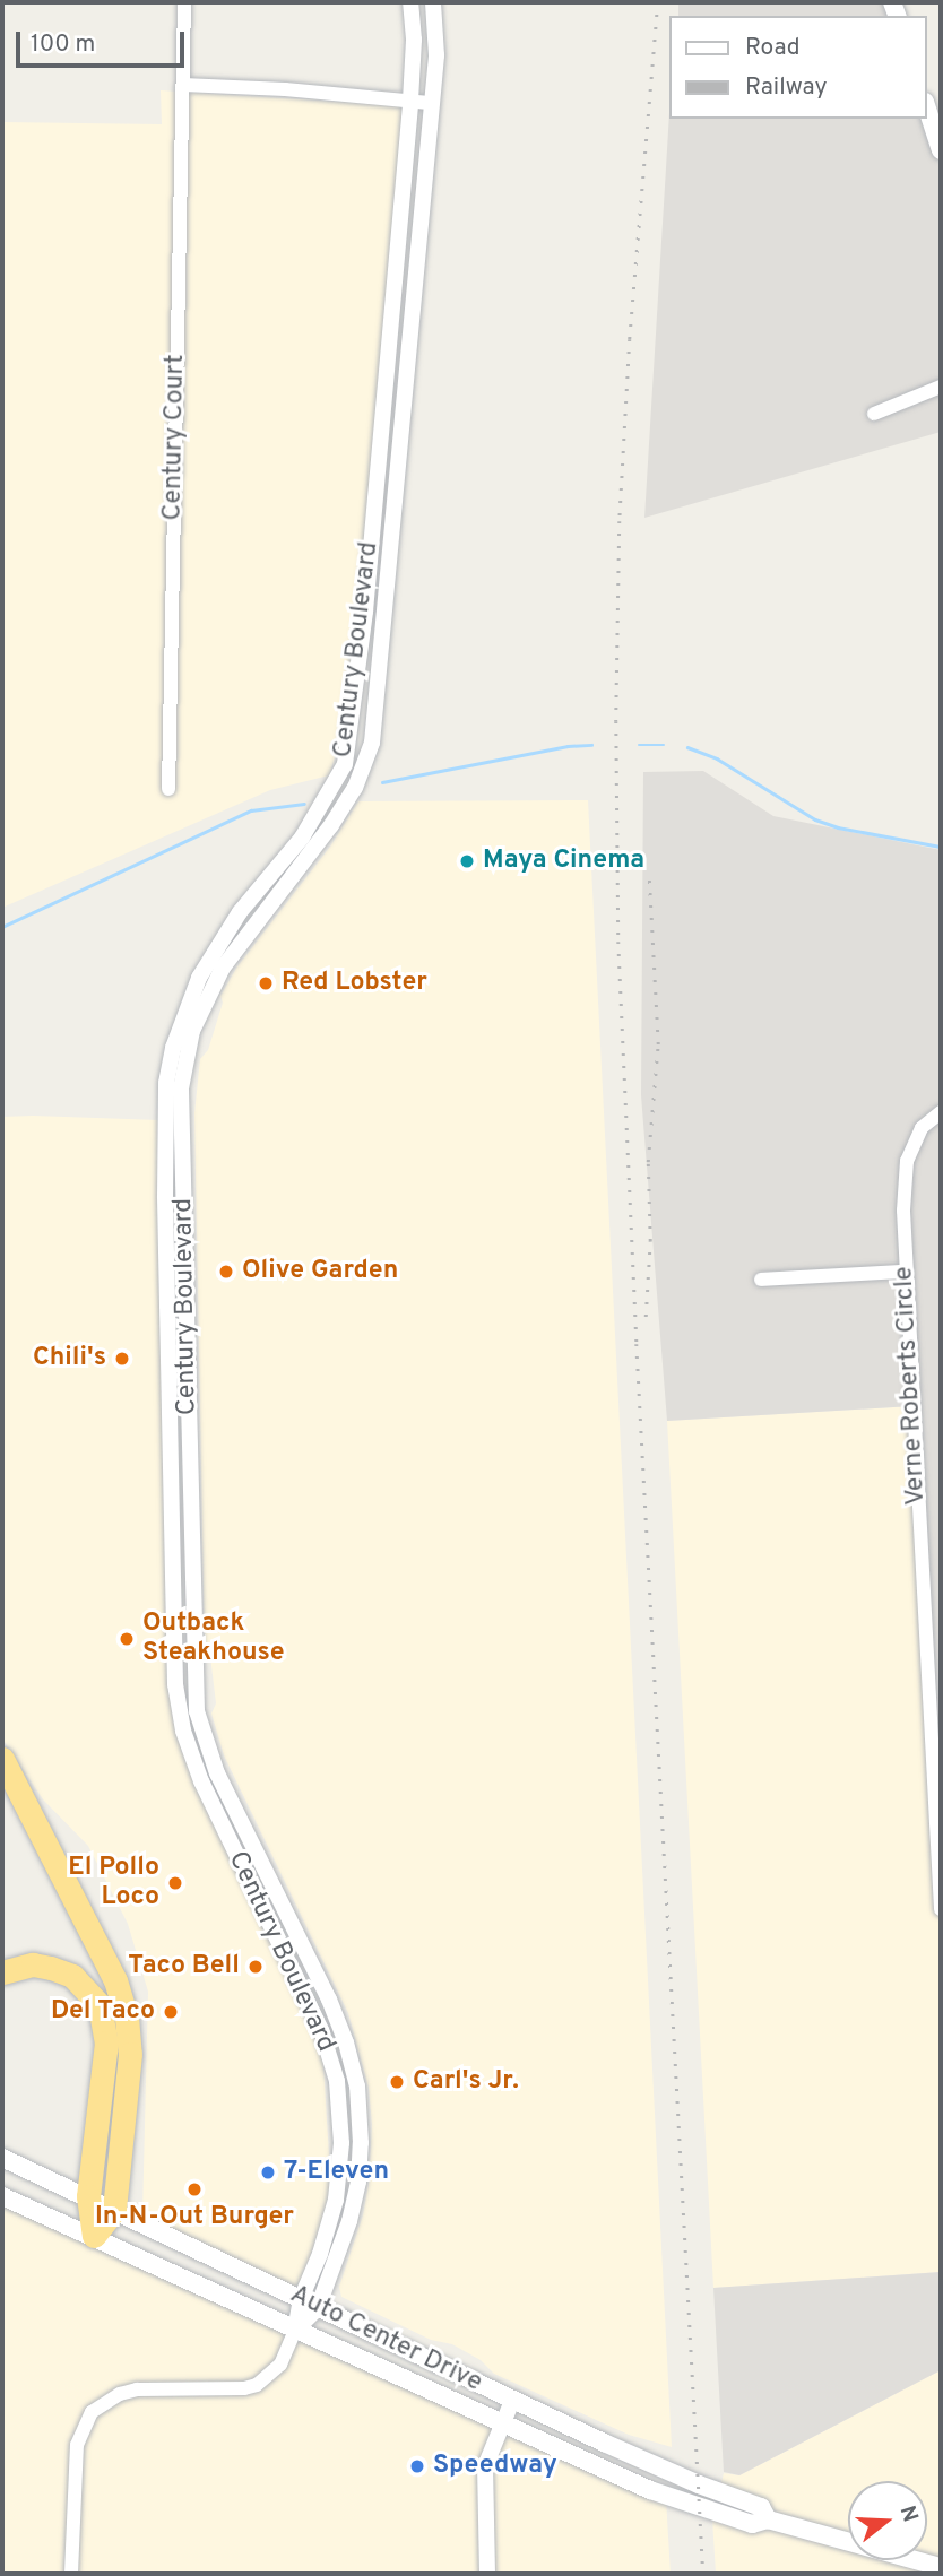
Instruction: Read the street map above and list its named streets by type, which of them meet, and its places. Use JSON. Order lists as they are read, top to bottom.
{
  "streets": {
    "main road": ["Auto Center Drive"],
    "street": ["Century Court", "Century Boulevard", "Verne Roberts Circle"]
  },
  "crossings": [
    ["Century Boulevard", "Auto Center Drive"]
  ],
  "places": [
    "Maya Cinema",
    "Red Lobster",
    "Olive Garden",
    "Chili's",
    "Outback Steakhouse",
    "El Pollo Loco",
    "Taco Bell",
    "Del Taco",
    "Carl's Jr.",
    "7-Eleven",
    "In-N-Out Burger",
    "Speedway"
  ],
  "legend": ["Road", "Railway"],
  "scale_bar": "100 m",
  "north": "right"
}
